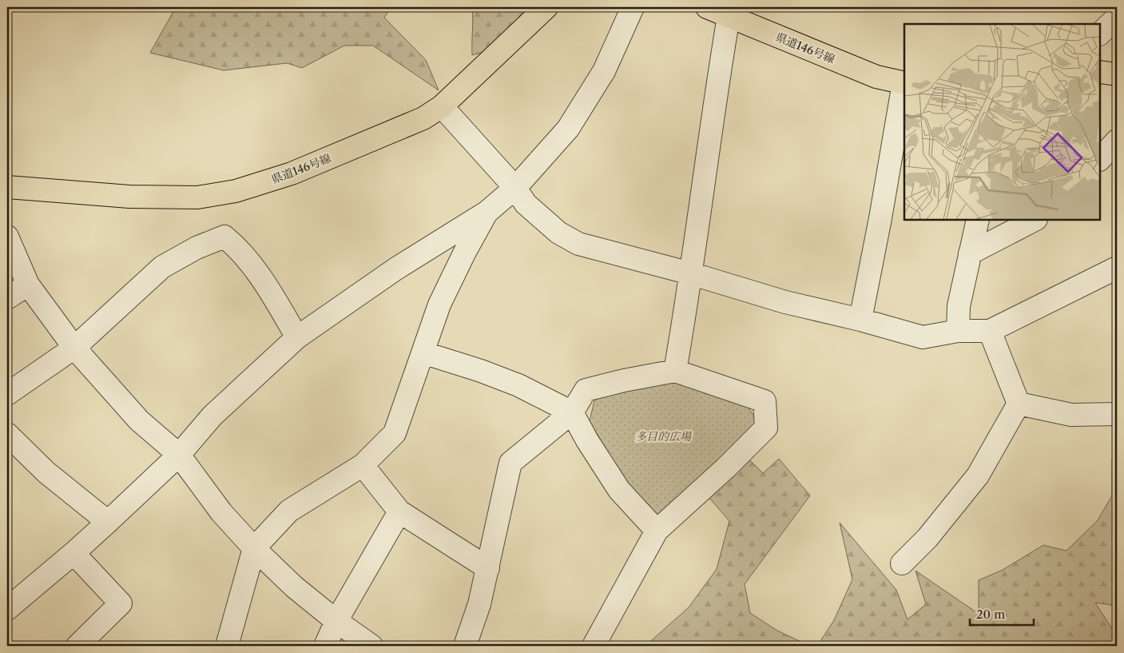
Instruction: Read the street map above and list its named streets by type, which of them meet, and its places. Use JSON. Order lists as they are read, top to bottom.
{
  "streets": {
    "main road": ["県道146号線"]
  },
  "parks": ["多目的広場"],
  "scale_bar": "20 m"
}
